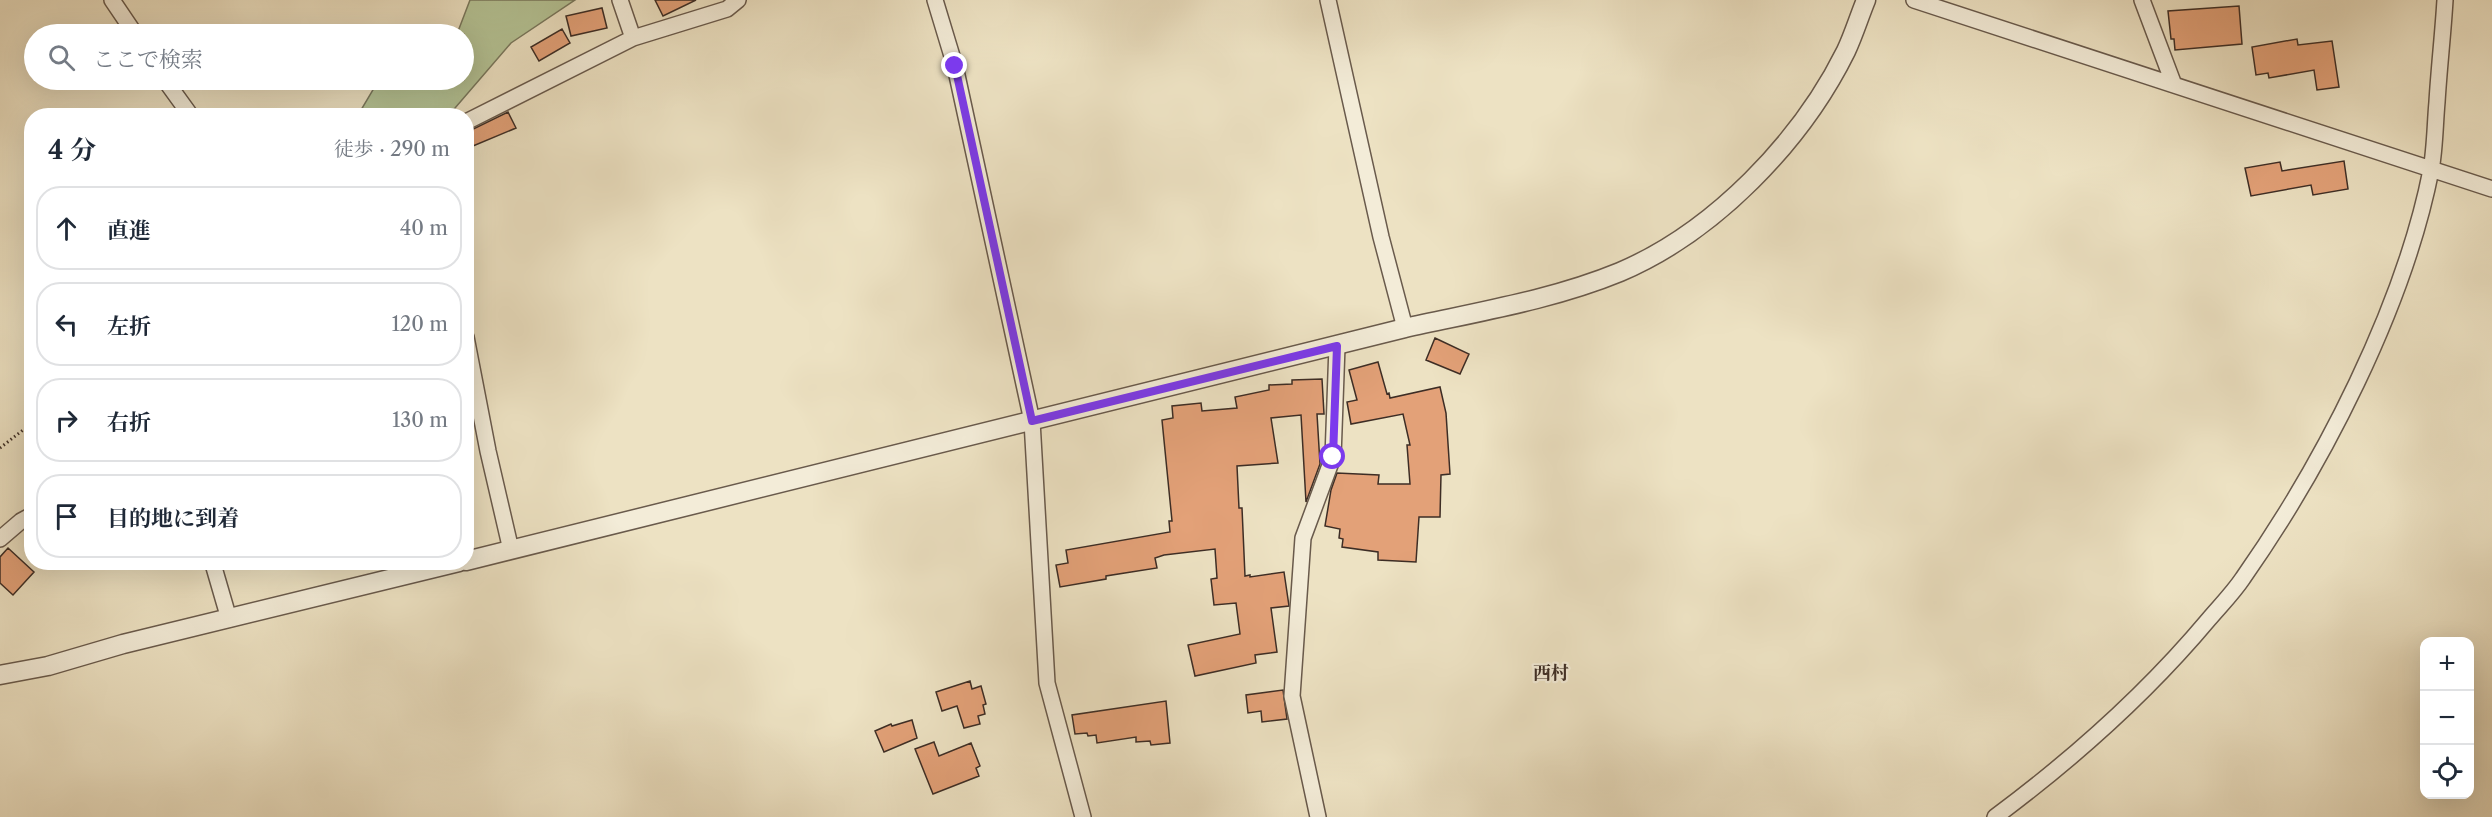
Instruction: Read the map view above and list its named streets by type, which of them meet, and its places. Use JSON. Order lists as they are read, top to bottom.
{
  "districts": ["西村"],
  "page": {
    "search": "ここで検索",
    "heading": ["4 分", "徒歩 · 290 m"],
    "list": [
      ["直進", "40 m"],
      ["左折", "120 m"],
      ["右折", "130 m"],
      "目的地に到着"
    ],
    "map_buttons": ["+", "−"]
  }
}
